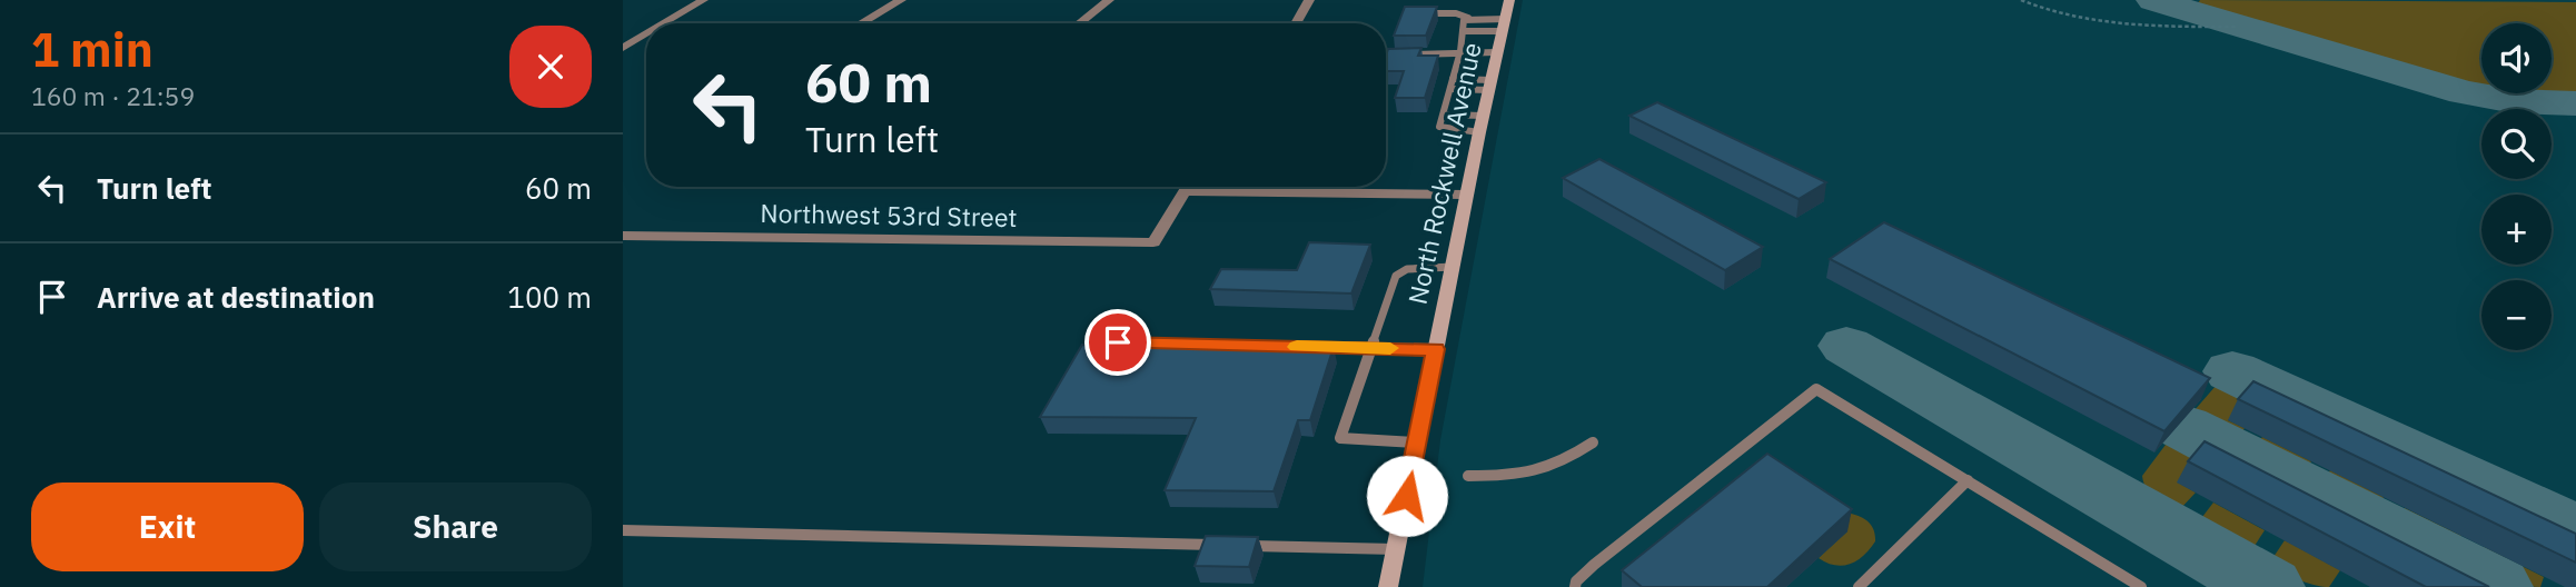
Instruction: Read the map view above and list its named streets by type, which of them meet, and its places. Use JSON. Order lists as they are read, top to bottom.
{
  "streets": {
    "main road": ["North Rockwell Avenue"],
    "street": ["Northwest 53rd Street"]
  },
  "page": {
    "heading": ["1 min", "160 m · 21:59"],
    "map_buttons": ["+", "−"],
    "turn": ["60 m", "Turn left"],
    "list": [
      {
        "name": "Turn left",
        "value": "60 m"
      },
      {
        "name": "Arrive at destination",
        "value": "100 m"
      }
    ],
    "buttons": ["Exit", "Share"]
  }
}
